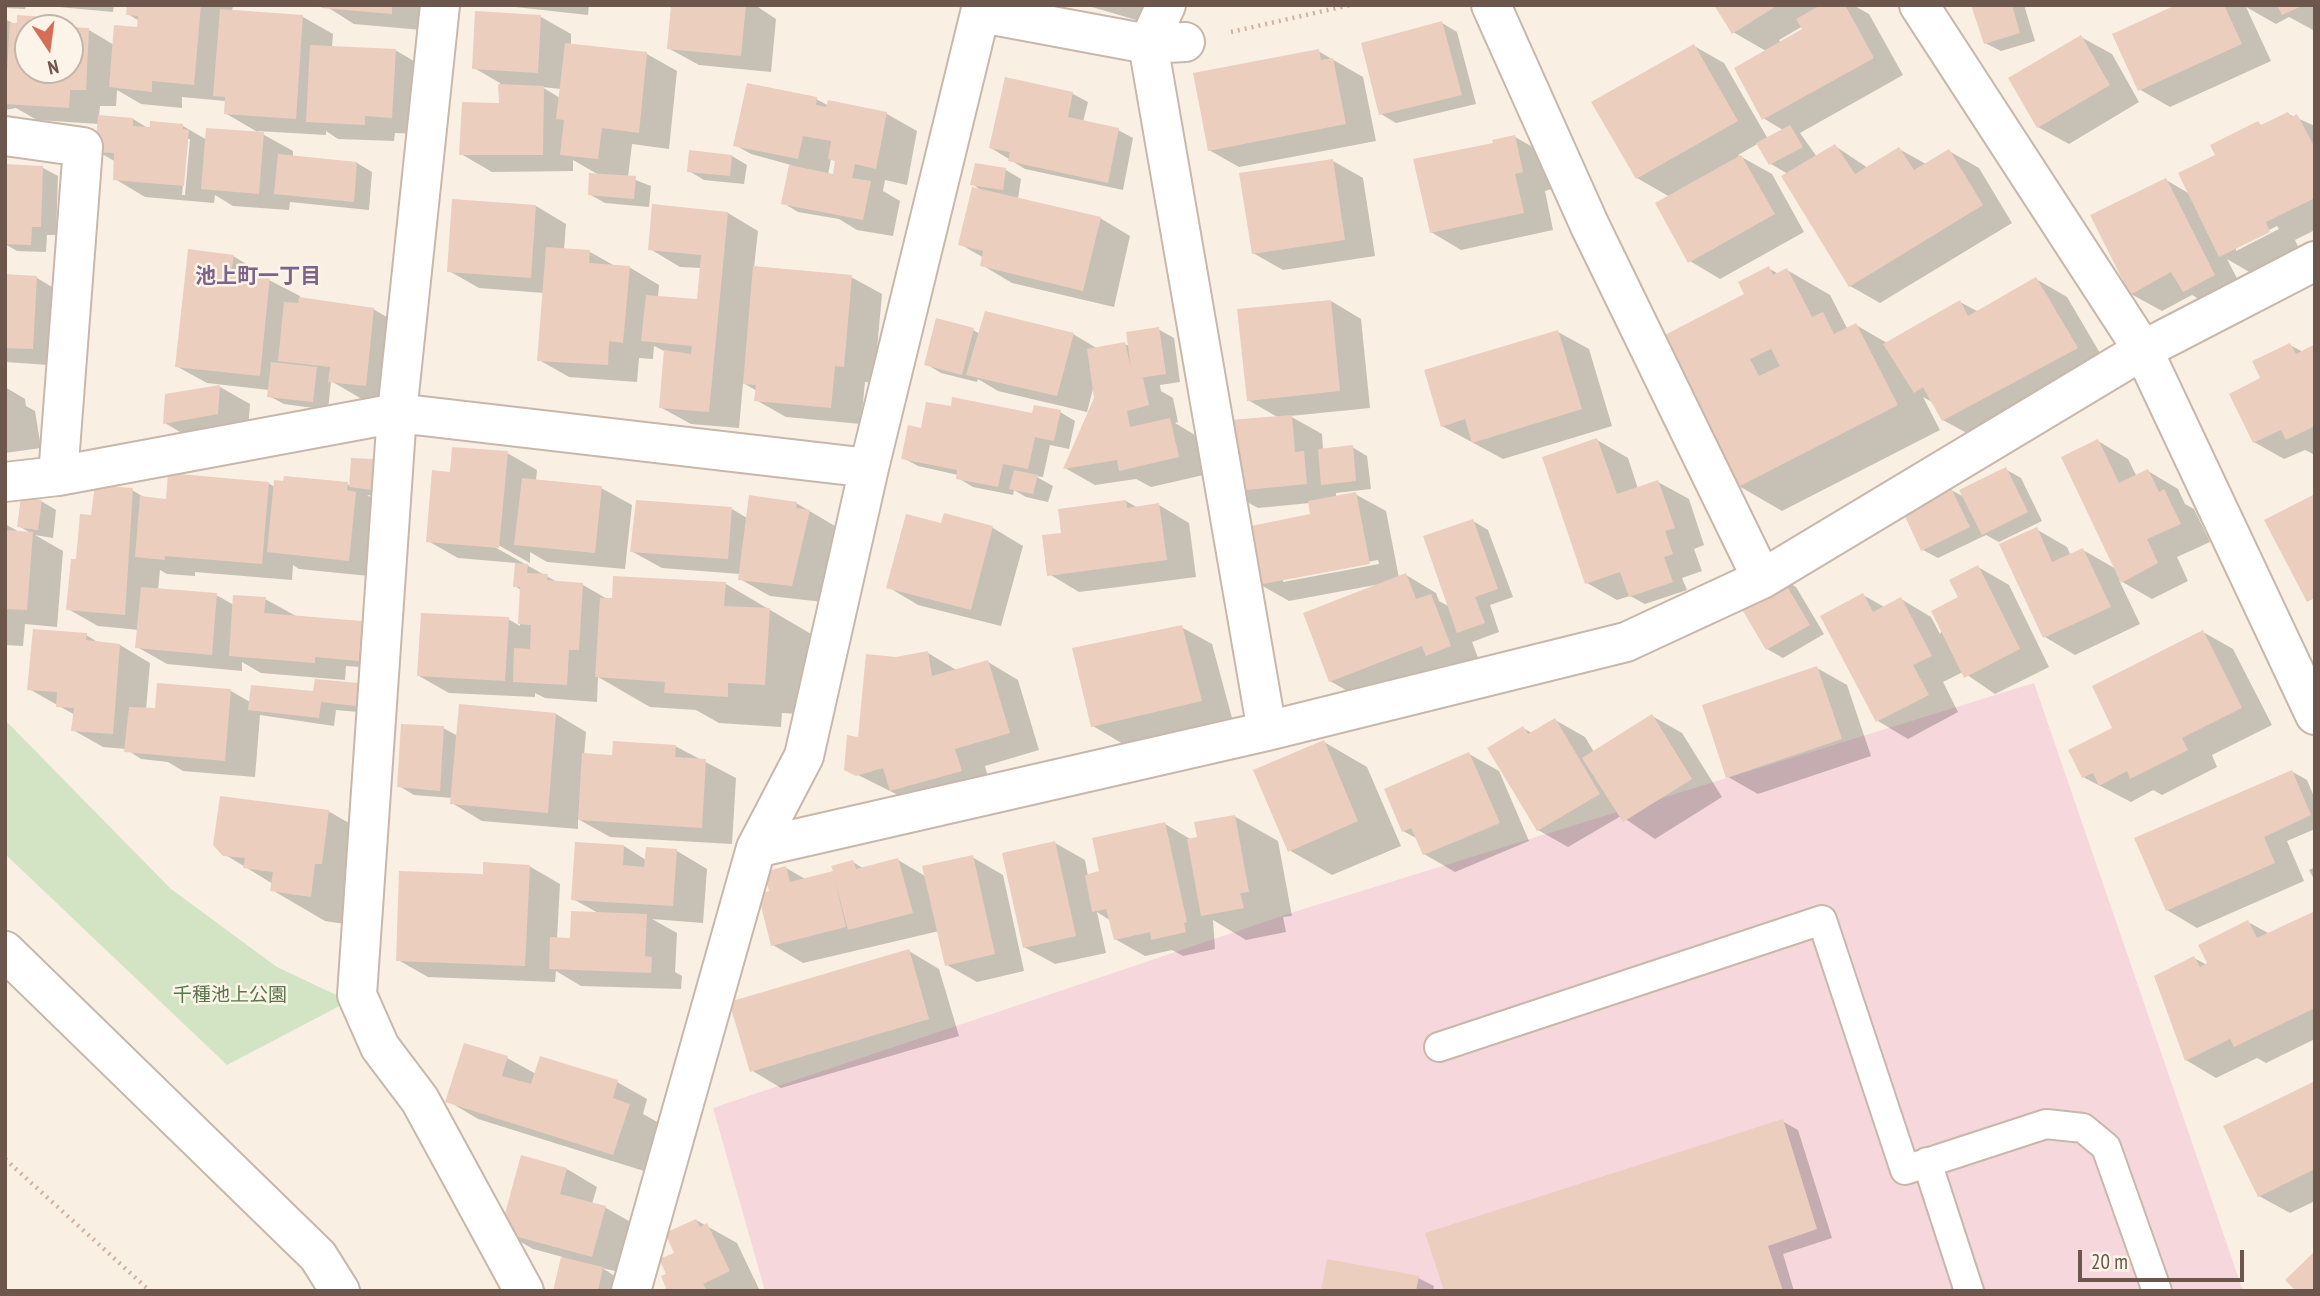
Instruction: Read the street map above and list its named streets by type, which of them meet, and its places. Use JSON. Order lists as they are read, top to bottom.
{
  "districts": ["池上町一丁目"],
  "parks": ["千種池上公園"],
  "scale_bar": "20 m",
  "north": "bottom"
}
